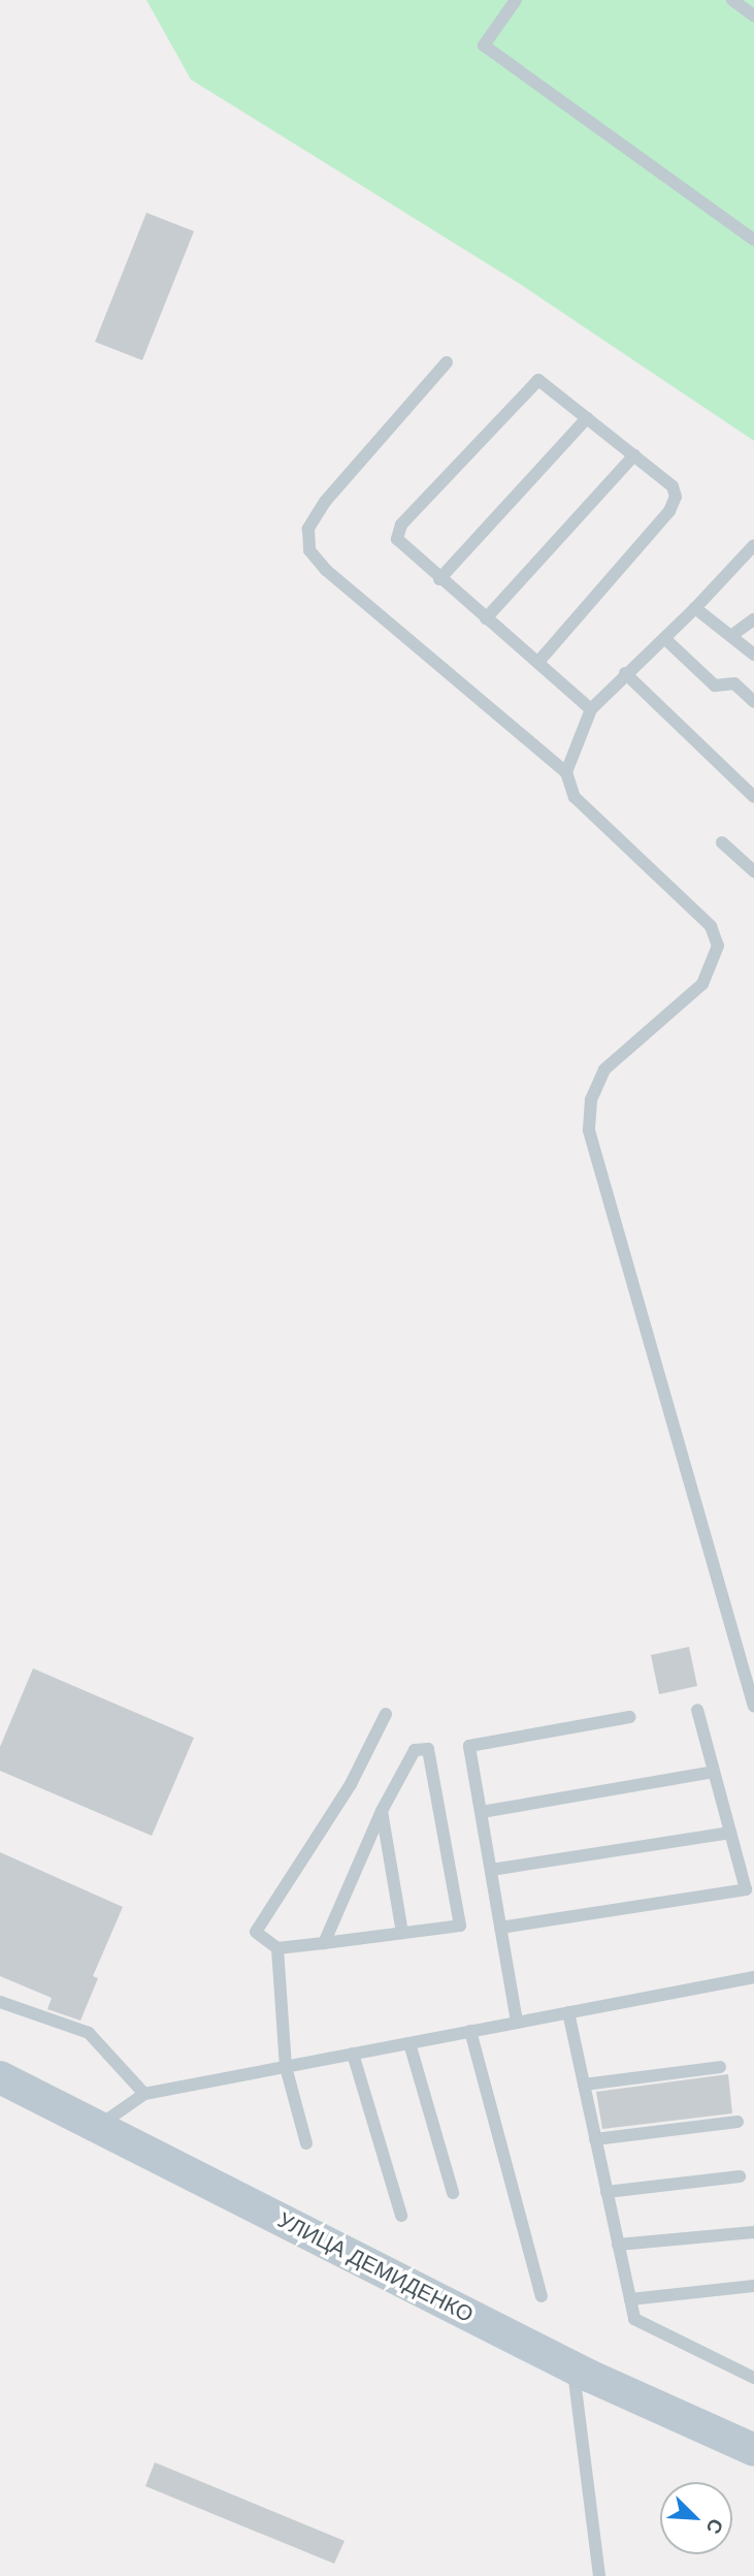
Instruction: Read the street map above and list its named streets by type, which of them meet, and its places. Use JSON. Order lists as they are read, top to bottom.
{
  "streets": {
    "main road": ["УЛИЦА ДЕМИДЕНКО"]
  },
  "north": "bottom right"
}
